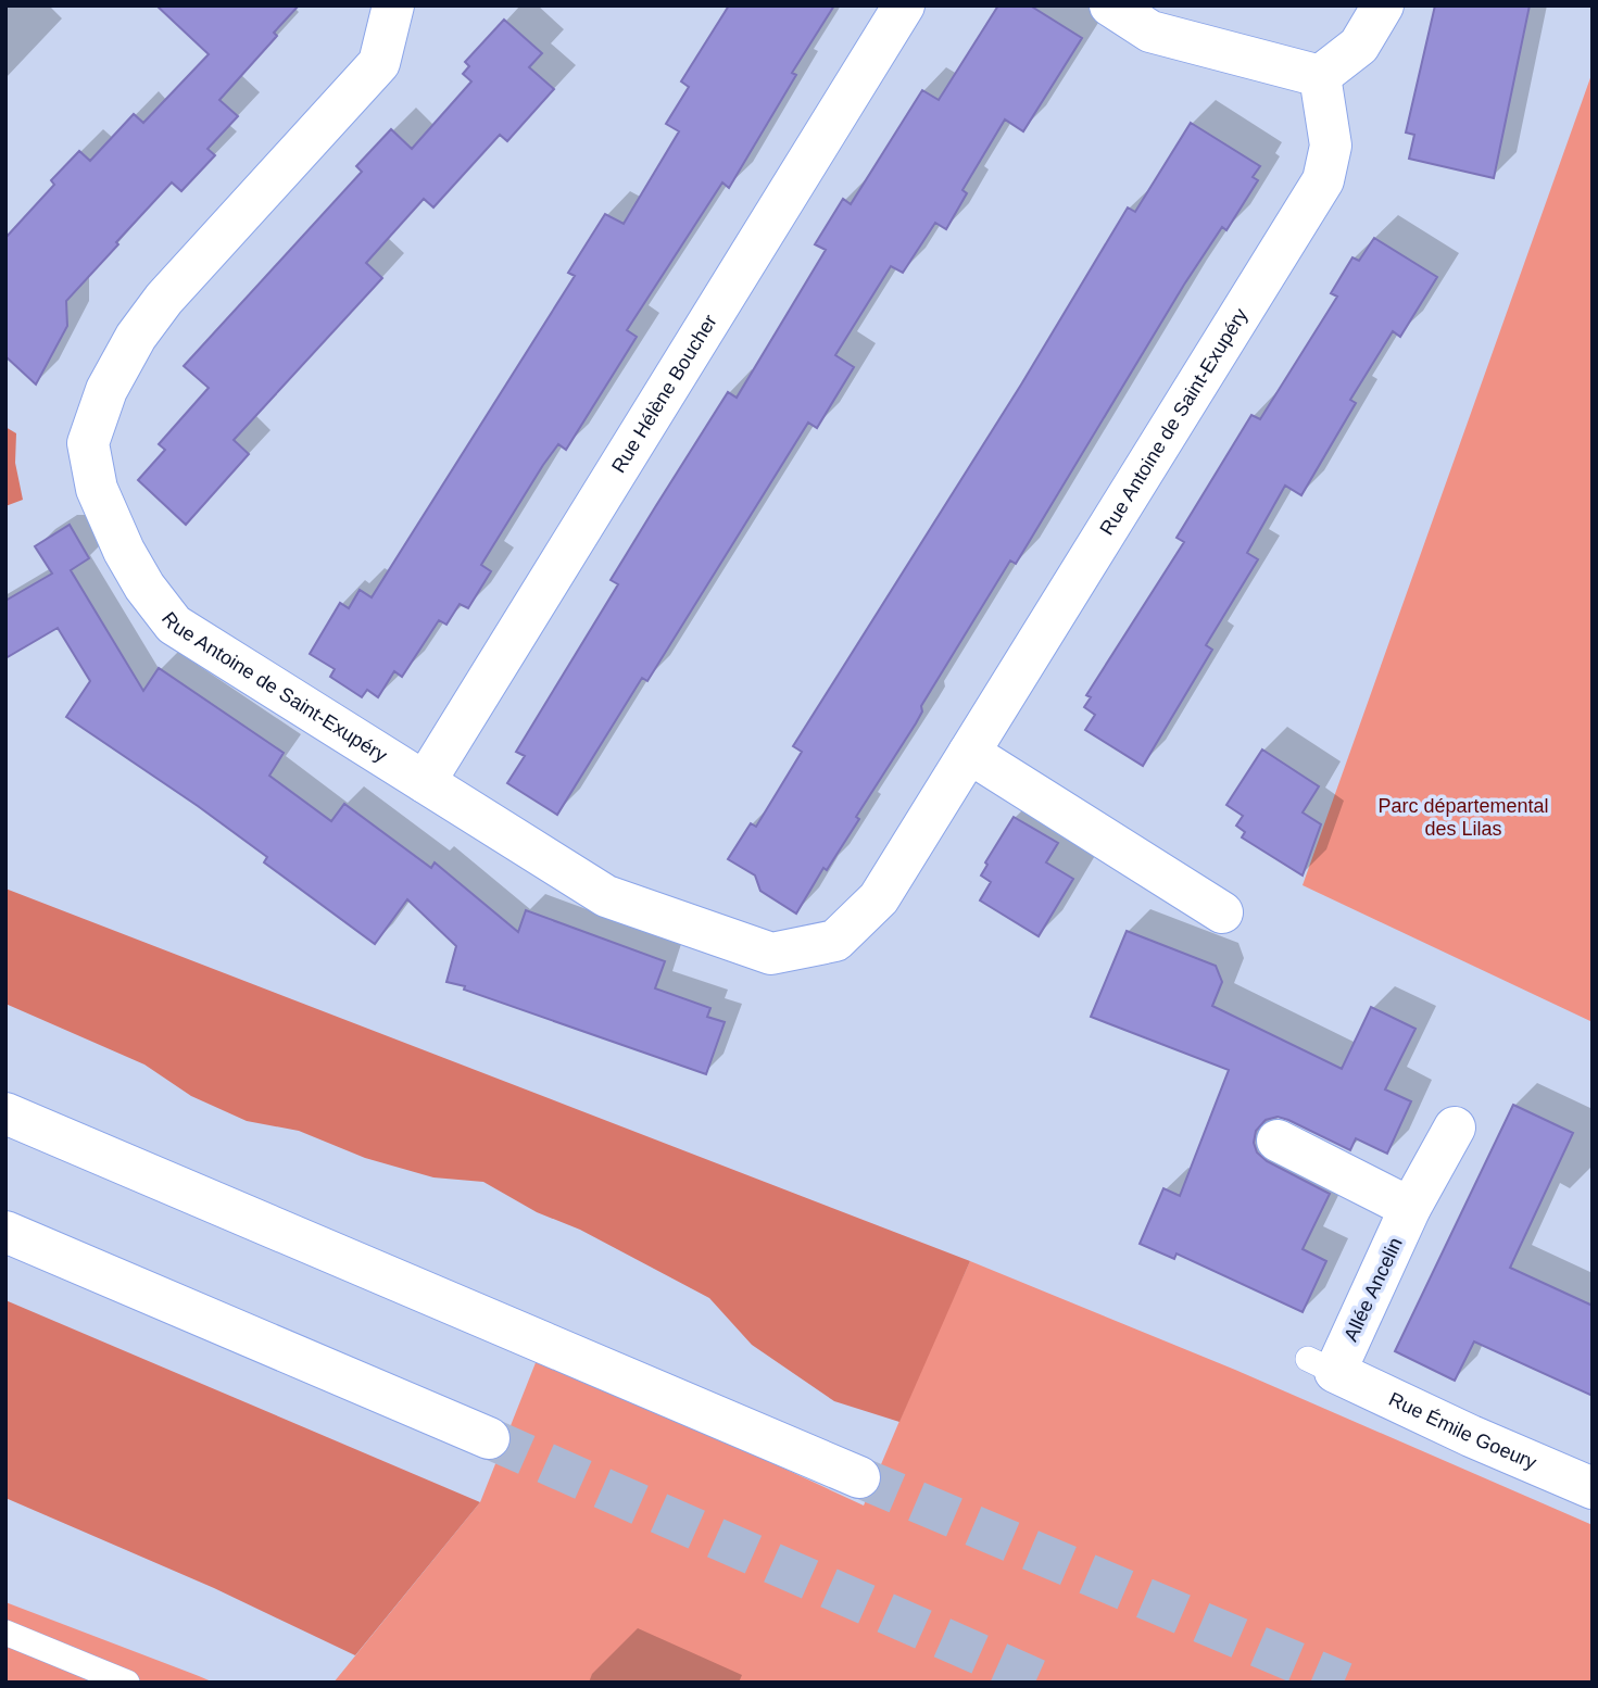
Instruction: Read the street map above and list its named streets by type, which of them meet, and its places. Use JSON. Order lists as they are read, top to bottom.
{
  "streets": {
    "main road": [
      "Rue Hélène Boucher",
      "Rue Antoine de Saint-Exupéry",
      "Allée Ancelin",
      "Rue Émile Goeury"
    ]
  },
  "crossings": [
    ["Rue Hélène Boucher", "Rue Antoine de Saint-Exupéry"],
    ["Allée Ancelin", "Rue Émile Goeury"]
  ],
  "parks": ["Parc départemental des Lilas"]
}
